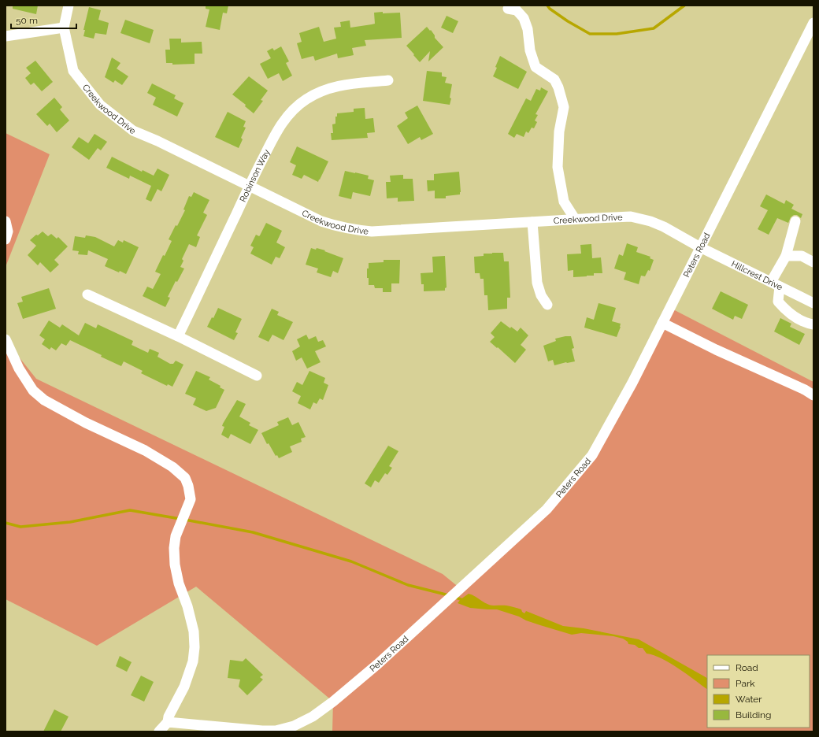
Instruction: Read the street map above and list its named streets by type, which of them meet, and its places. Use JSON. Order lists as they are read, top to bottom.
{
  "streets": {
    "street": [
      "Creekwood Drive",
      "Robinson Way",
      "Peters Road",
      "Hillcrest Drive"
    ]
  },
  "crossings": [
    ["Creekwood Drive", "Robinson Way"],
    ["Creekwood Drive", "Peters Road"],
    ["Creekwood Drive", "Hillcrest Drive"],
    ["Peters Road", "Hillcrest Drive"]
  ],
  "legend": [
    "Road",
    "Park",
    "Water",
    "Building"
  ],
  "scale_bar": "50 m"
}
